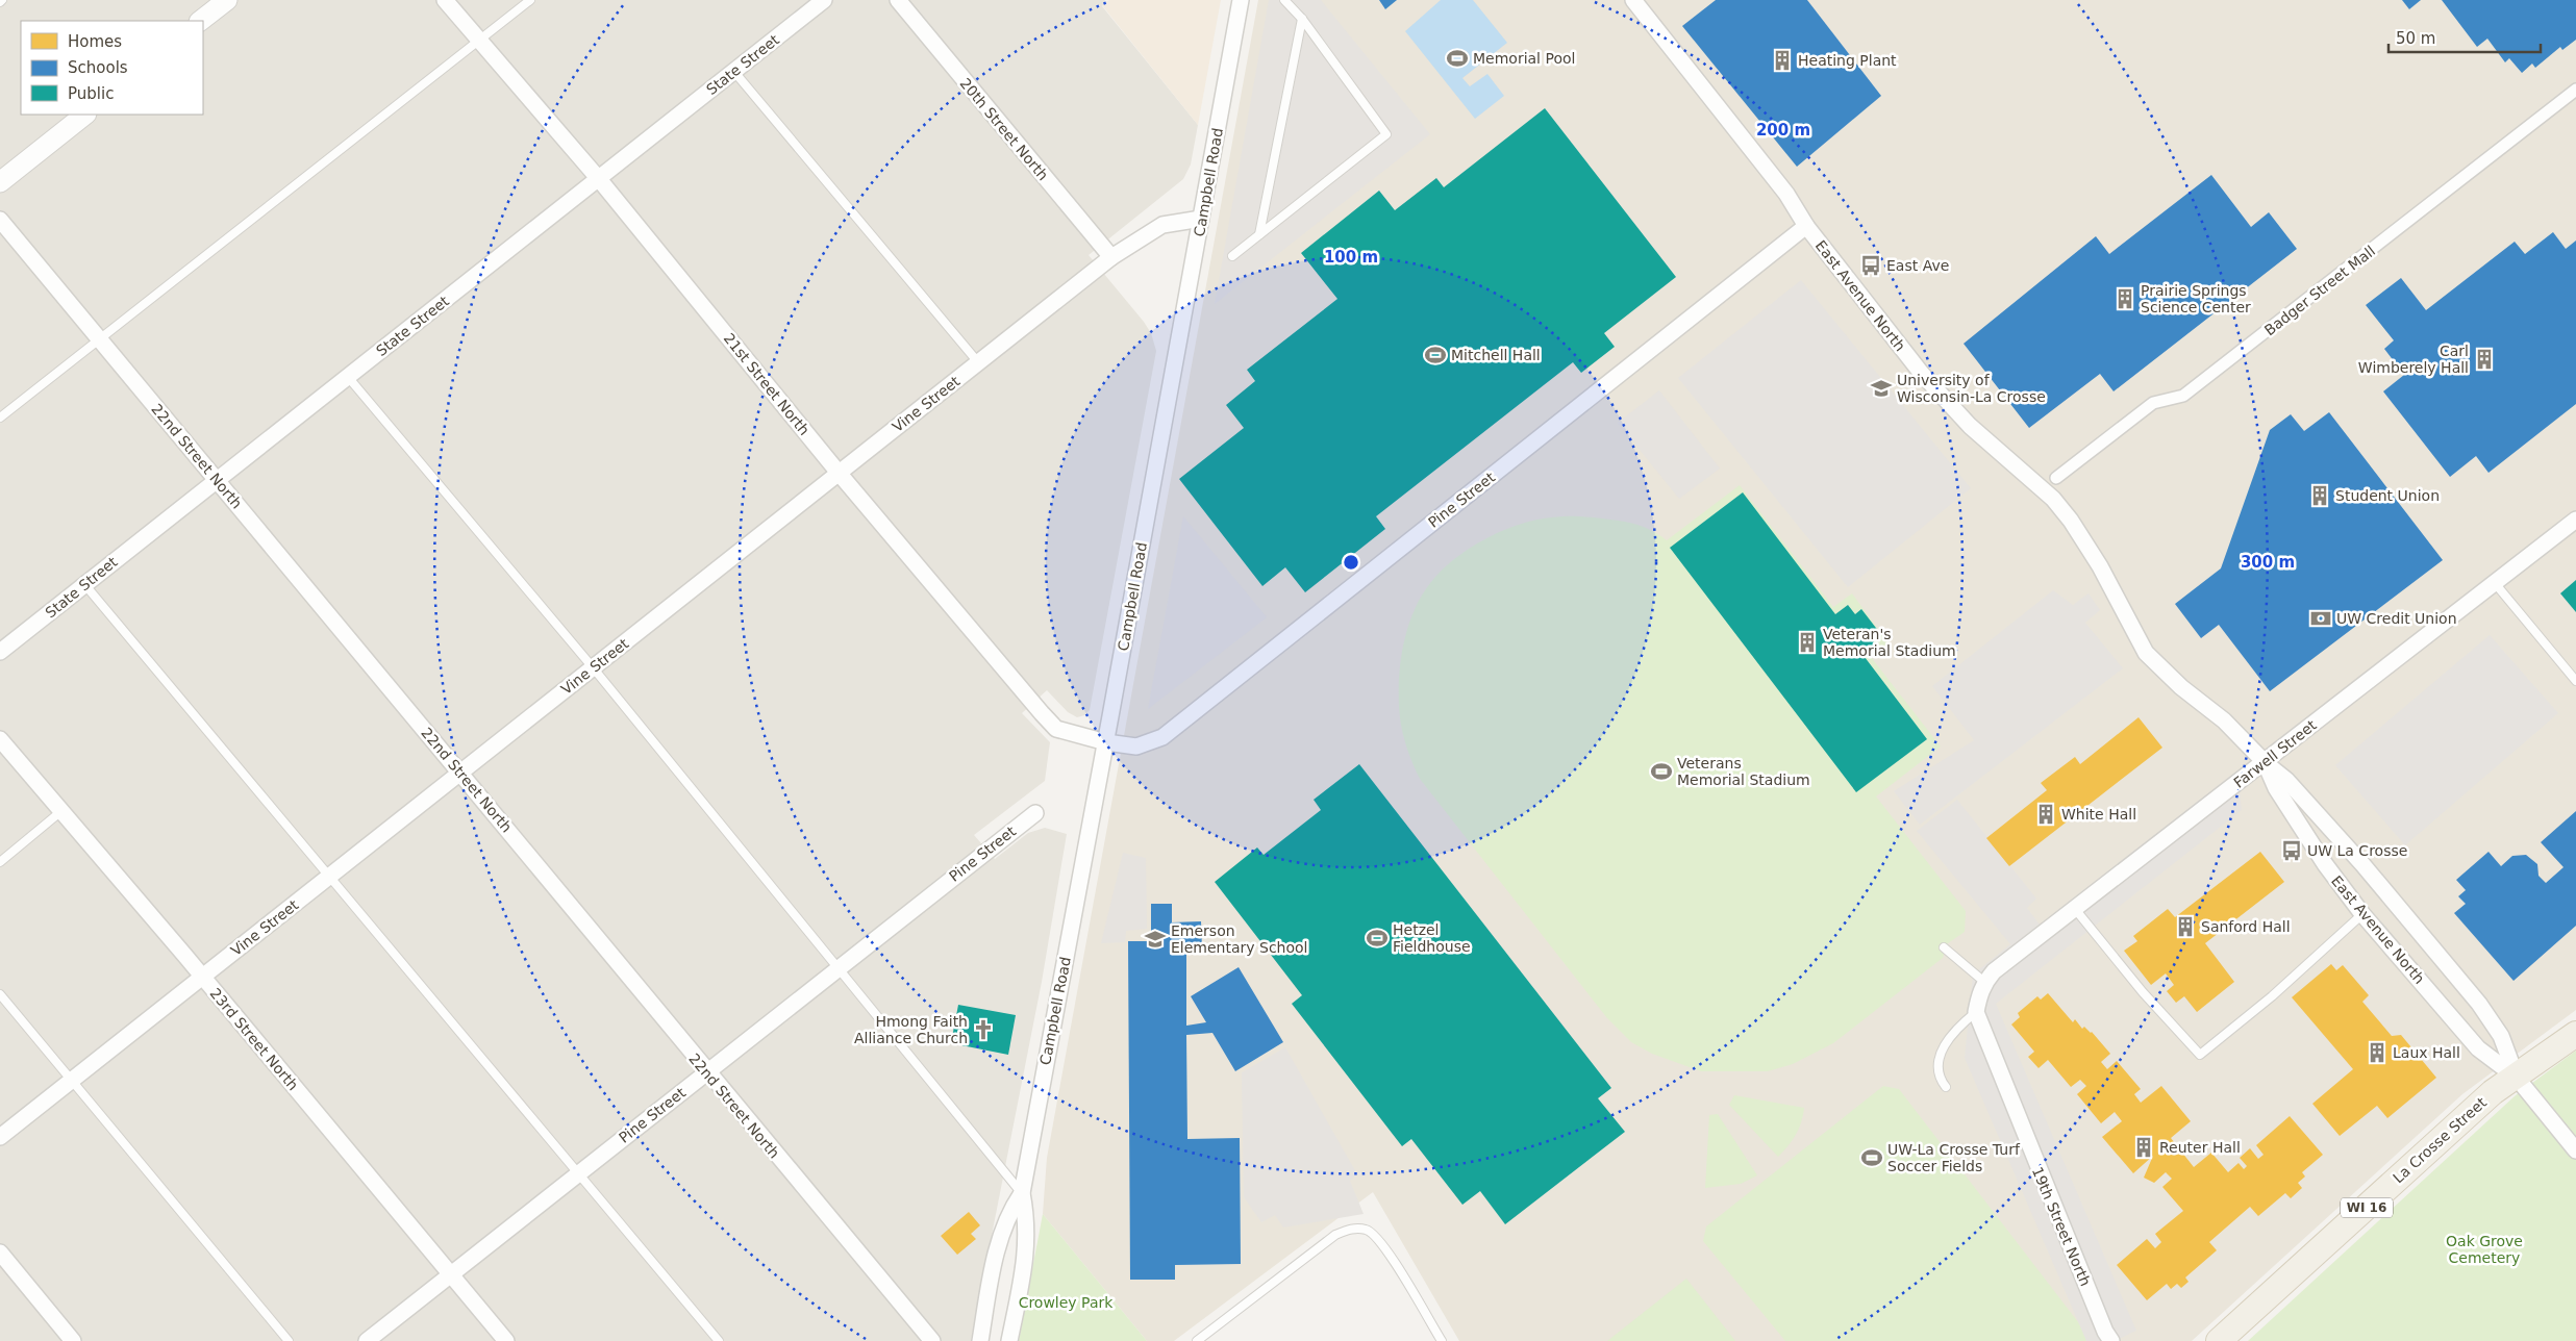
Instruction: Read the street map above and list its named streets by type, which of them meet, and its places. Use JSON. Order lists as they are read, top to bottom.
{
  "streets": {
    "main road": ["La Crosse Street", "WI 16"],
    "street": [
      "State Street",
      "20th Street North",
      "Campbell Road",
      "Badger Street Mall",
      "East Avenue North",
      "21st Street North",
      "Vine Street",
      "22nd Street North",
      "Pine Street",
      "Farwell Street",
      "23rd Street North",
      "19th Street North"
    ]
  },
  "crossings": [
    ["State Street", "21st Street North"],
    ["State Street", "22nd Street North"],
    ["20th Street North", "Vine Street"],
    ["Campbell Road", "21st Street North"],
    ["Campbell Road", "Vine Street"],
    ["Campbell Road", "Pine Street"],
    ["East Avenue North", "Pine Street"],
    ["East Avenue North", "Farwell Street"],
    ["East Avenue North", "La Crosse Street"],
    ["21st Street North", "Vine Street"],
    ["21st Street North", "Pine Street"],
    ["Vine Street", "22nd Street North"],
    ["Vine Street", "23rd Street North"],
    ["22nd Street North", "Pine Street"],
    ["Pine Street", "23rd Street North"]
  ],
  "parks": ["Oak Grove Cemetery", "Crowley Park"],
  "places": {
    "sports": [
      "Memorial Pool",
      "Mitchell Hall",
      "Veterans Memorial Stadium",
      "Hetzel Fieldhouse",
      "UW-La Crosse Turf Soccer Fields"
    ],
    "building": [
      "Heating Plant",
      "Prairie Springs Science Center",
      "Carl Wimberely Hall",
      "Student Union",
      "Veteran's Memorial Stadium",
      "White Hall",
      "Sanford Hall",
      "Laux Hall",
      "Reuter Hall"
    ],
    "bus stop": ["East Ave", "UW La Crosse"],
    "school or university": ["University of Wisconsin-La Crosse", "Emerson Elementary School"],
    "bank": ["UW Credit Union"],
    "church": ["Hmong Faith Alliance Church"]
  },
  "legend": ["Homes", "Schools", "Public"],
  "scale_bar": "50 m",
  "rings": ["200 m", "100 m", "300 m"]
}
